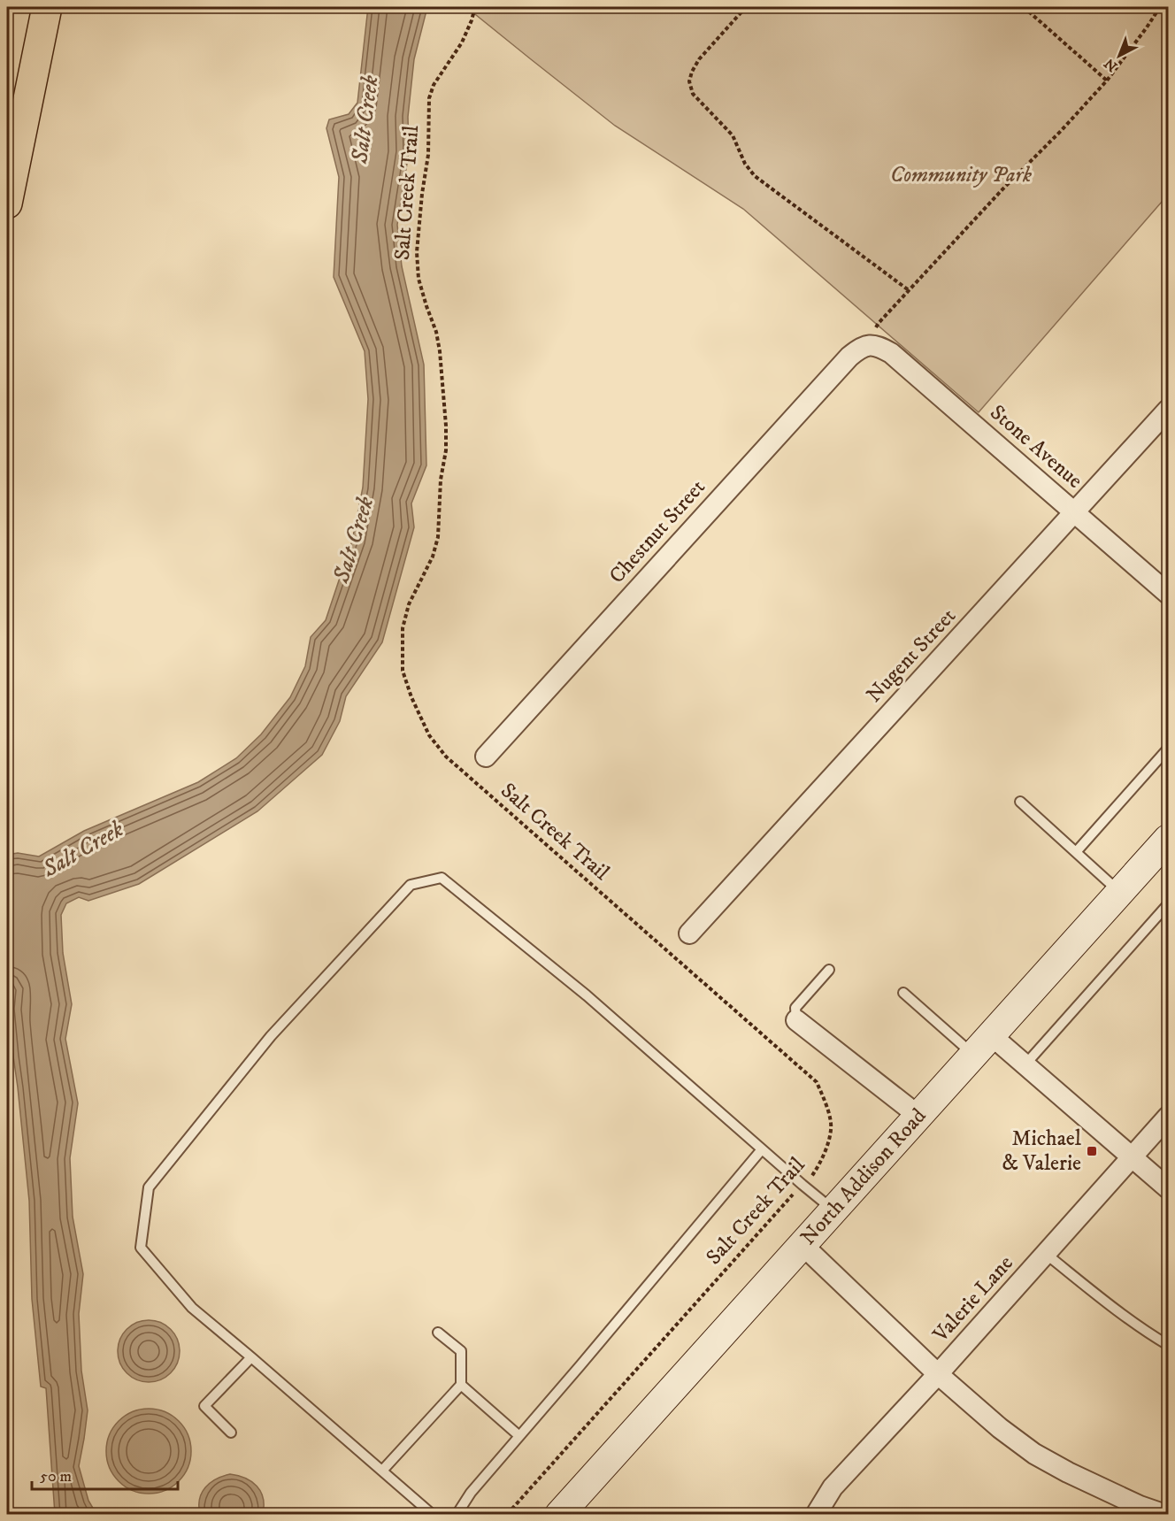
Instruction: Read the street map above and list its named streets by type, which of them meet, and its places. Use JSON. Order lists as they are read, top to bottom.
{
  "streets": {
    "street": [
      "Stone Avenue",
      "Chestnut Street",
      "Nugent Street",
      "North Addison Road",
      "Valerie Lane"
    ],
    "path": ["Salt Creek Trail"]
  },
  "crossings": [
    ["Stone Avenue", "Chestnut Street"],
    ["Stone Avenue", "Nugent Street"]
  ],
  "water": ["Salt Creek"],
  "parks": ["Community Park"],
  "places": {
    "transit": ["Michael & Valerie"]
  },
  "scale_bar": "50 m",
  "north": "bottom left"
}
